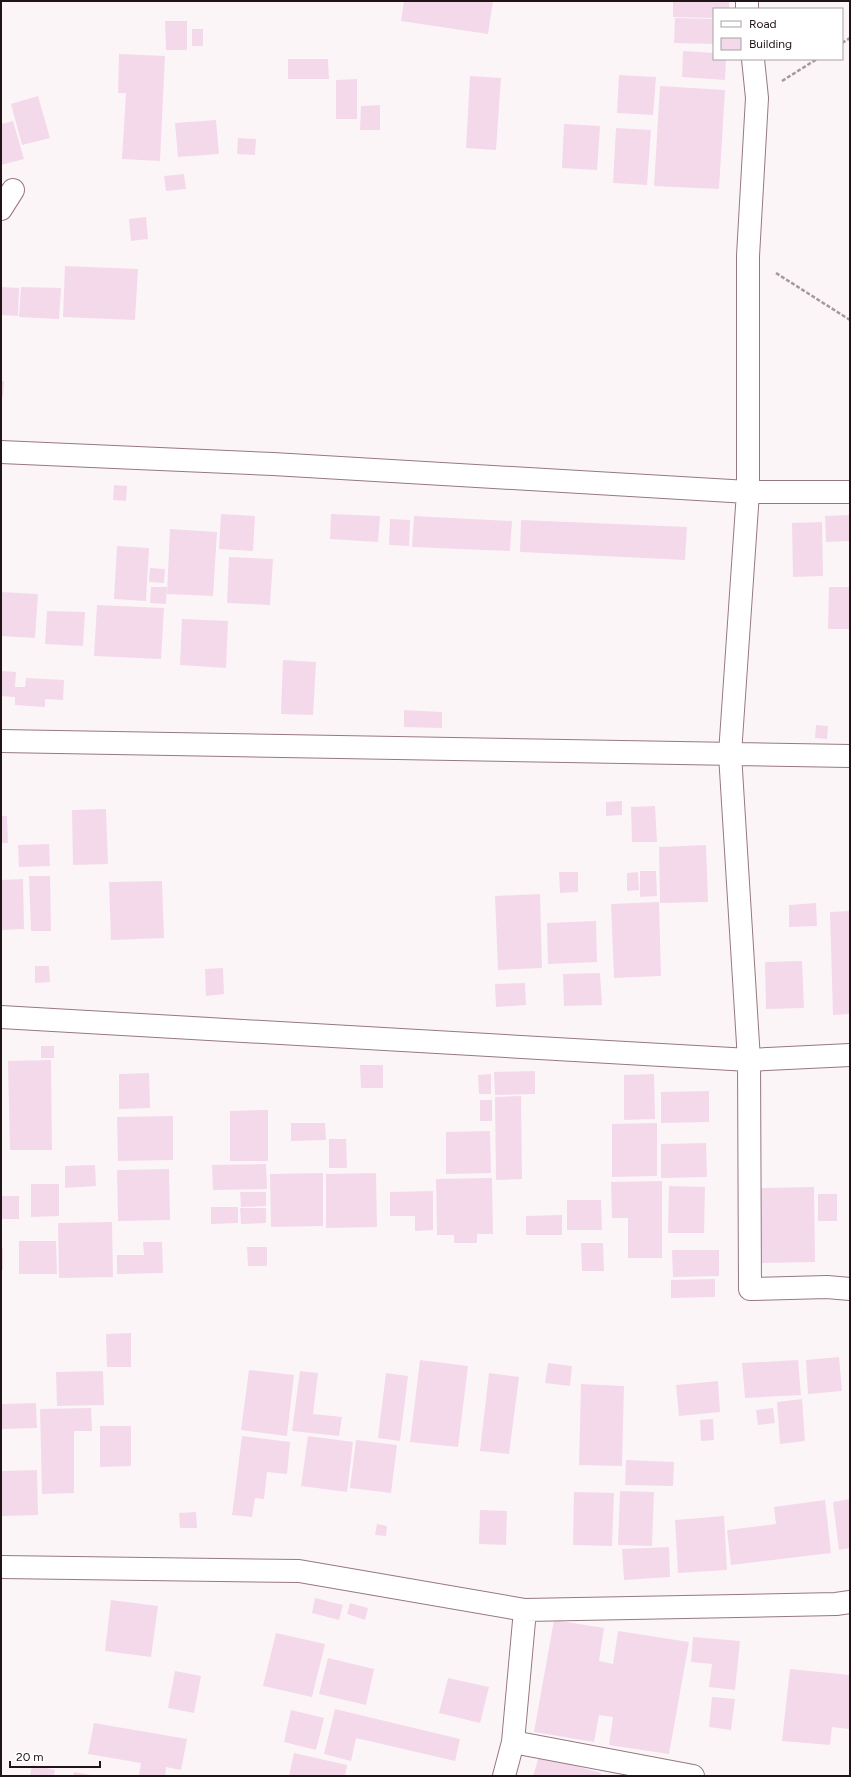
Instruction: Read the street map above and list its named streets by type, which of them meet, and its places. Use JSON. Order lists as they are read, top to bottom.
{
  "legend": ["Road", "Building"],
  "scale_bar": "20 m"
}
